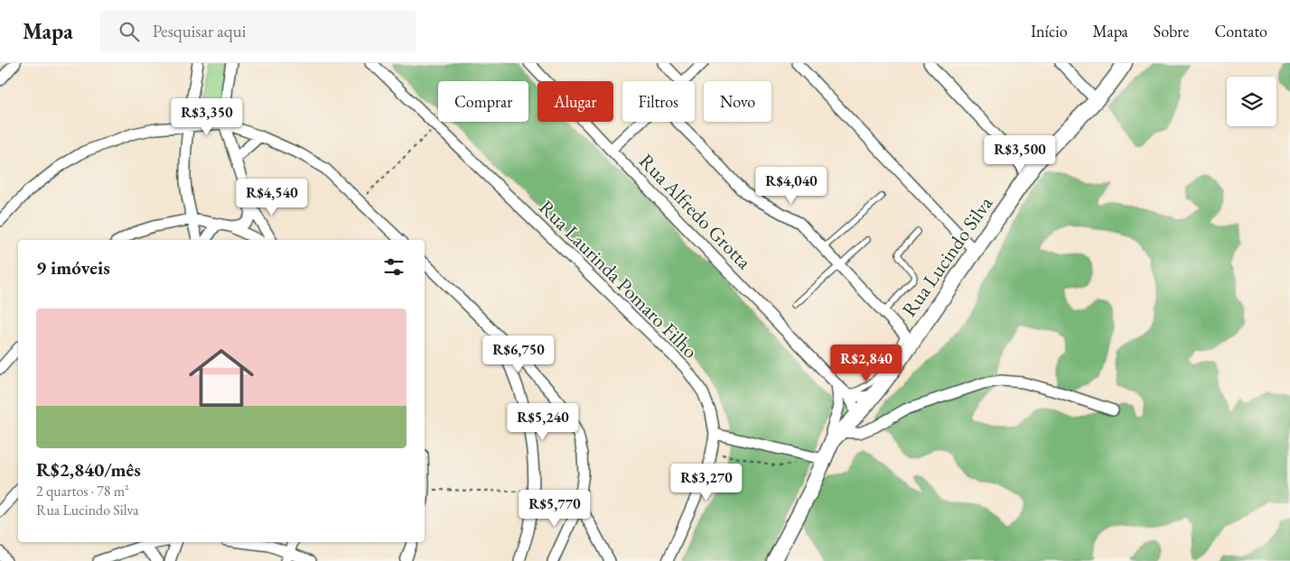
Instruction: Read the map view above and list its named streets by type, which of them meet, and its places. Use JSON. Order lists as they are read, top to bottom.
{
  "streets": {
    "street": ["Rua Alfredo Grotta", "Rua Lucindo Silva", "Rua Laurinda Pomaro Filho"]
  },
  "page": {
    "header": "Mapa",
    "search": "Pesquisar aqui",
    "nav": [
      "Início",
      "Mapa",
      "Sobre",
      "Contato"
    ],
    "chip": [
      "Comprar",
      "Alugar",
      "Filtros",
      "Novo"
    ],
    "price": [
      "R$3,350",
      "R$3,500",
      "R$4,040",
      "R$4,540",
      "R$6,750",
      "R$2,840",
      "R$5,240",
      "R$3,270",
      "R$5,770"
    ],
    "heading": "9 imóveis",
    "list": [
      {
        "name": "R$2,840/mês",
        "note": "2 quartos · 78 m² · Rua Lucindo Silva"
      }
    ]
  }
}
